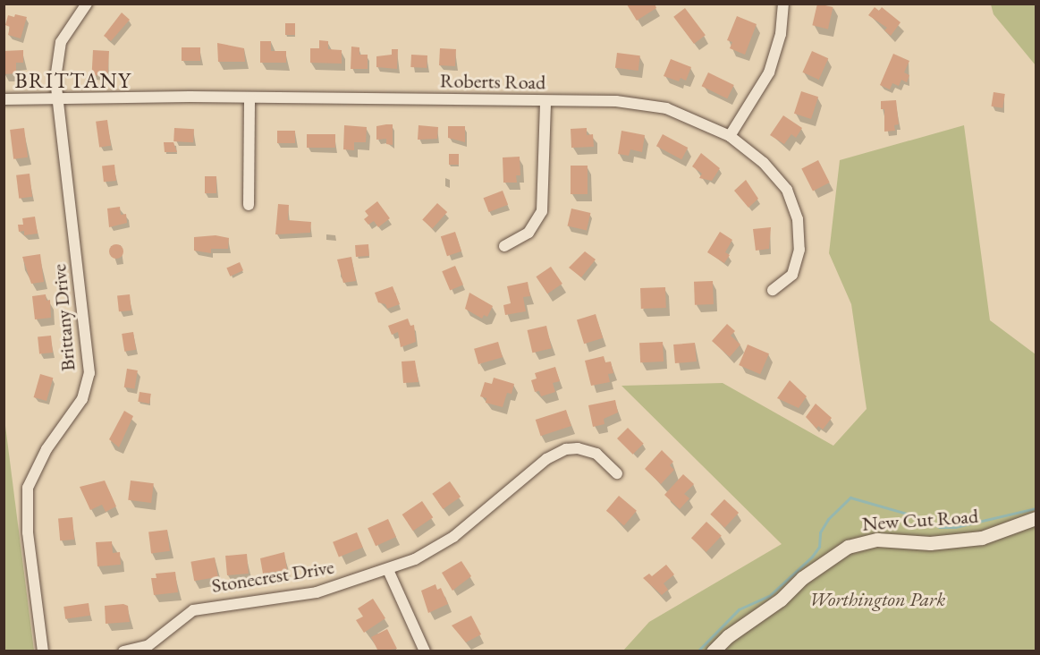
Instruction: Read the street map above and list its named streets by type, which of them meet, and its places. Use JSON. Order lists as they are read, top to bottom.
{
  "streets": {
    "street": [
      "Roberts Road",
      "Brittany Drive",
      "New Cut Road",
      "Stonecrest Drive"
    ]
  },
  "crossings": [
    ["Roberts Road", "Brittany Drive"]
  ],
  "districts": ["BRITTANY"],
  "parks": ["Worthington Park"]
}
